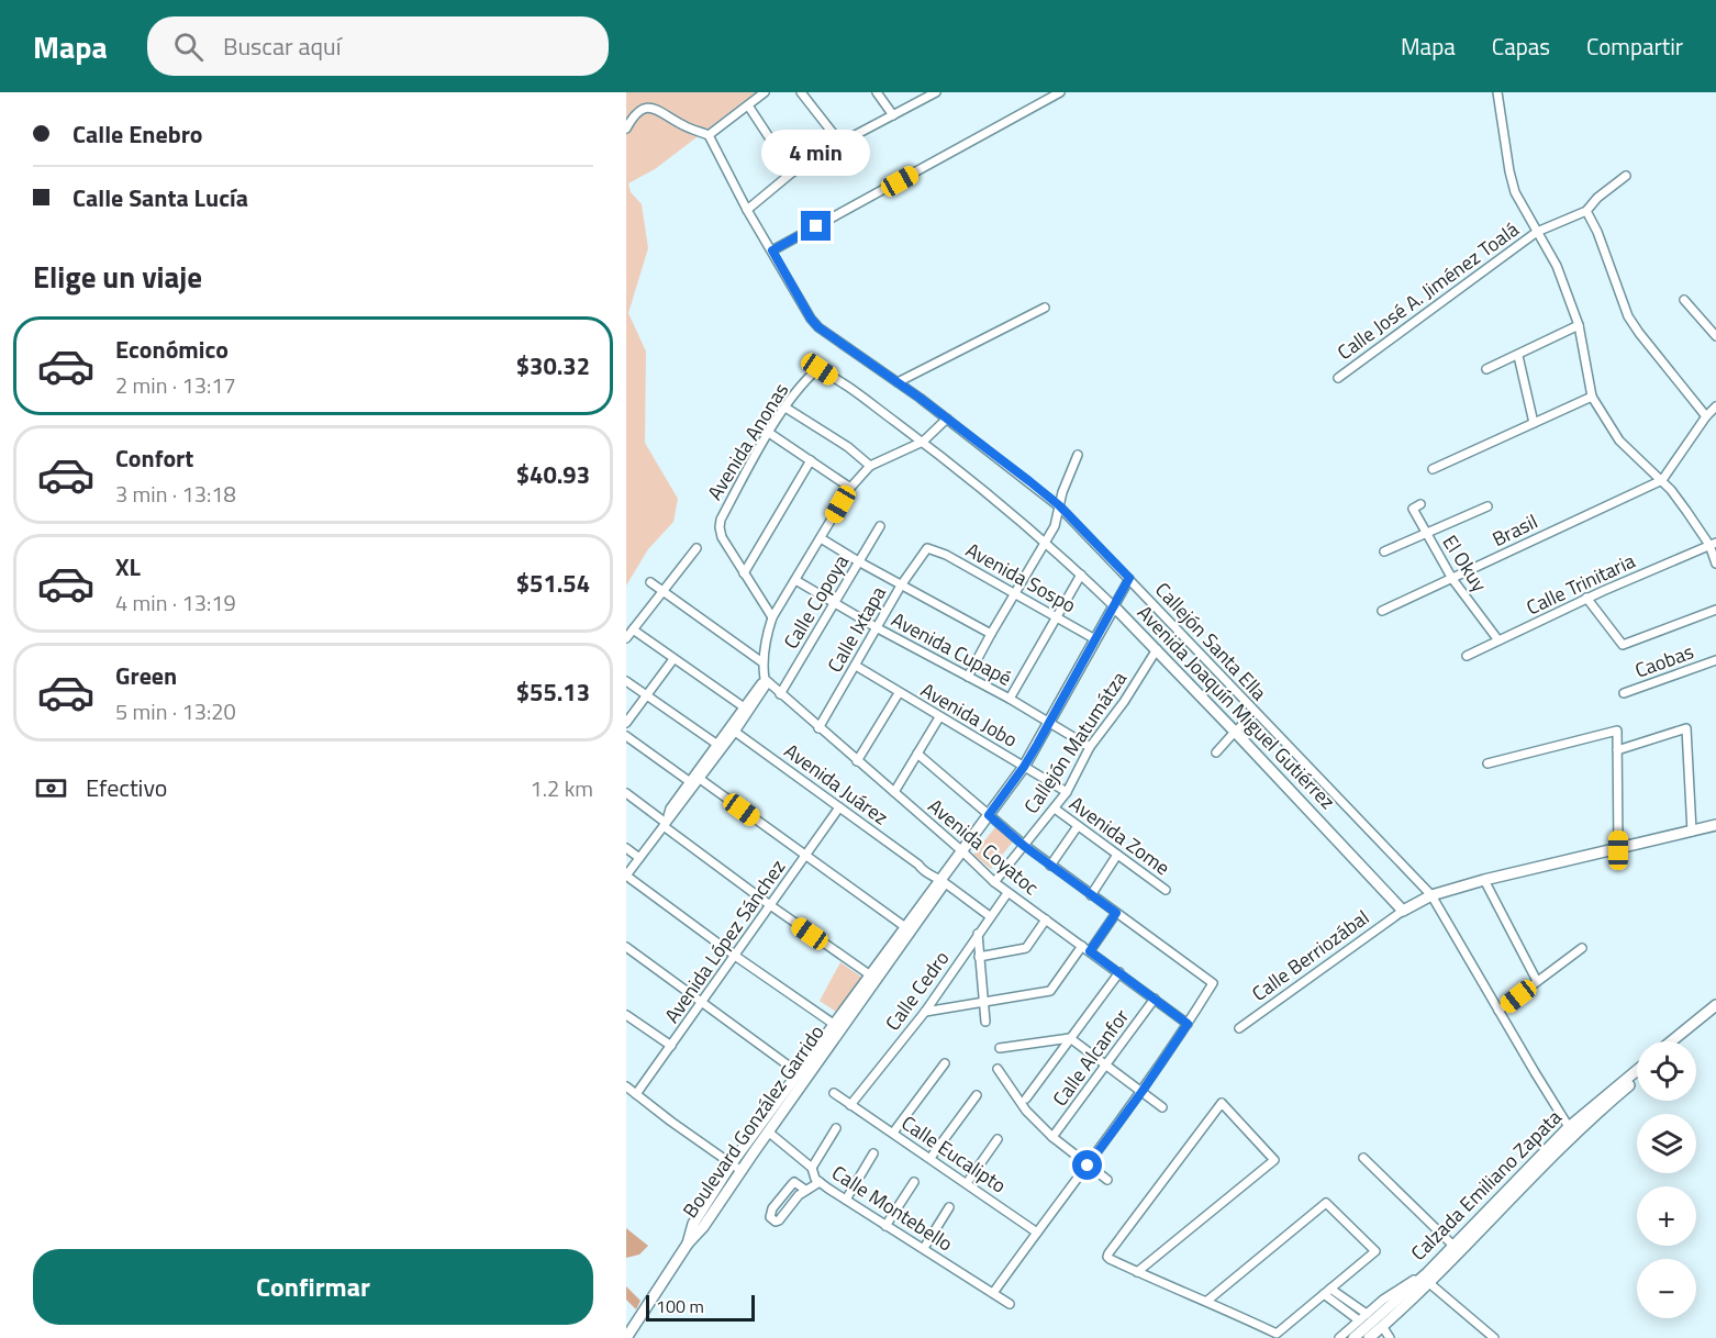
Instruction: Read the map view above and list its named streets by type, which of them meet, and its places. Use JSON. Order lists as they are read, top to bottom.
{
  "streets": {
    "street": [
      "Calle José A. Jiménez Toalá",
      "Avenida Anonas",
      "Brasil",
      "El Okuy",
      "Avenida Sospo",
      "Calle Trinitaria",
      "Calle Copoya",
      "Calle Ixtapa",
      "Callejón Santa Ella",
      "Avenida Cupapé",
      "Caobas",
      "Avenida Joaquín Miguel Gutiérrez",
      "Avenida Jobo",
      "Callejón Matumátza",
      "Avenida Juárez",
      "Avenida Zome",
      "Avenida Coyatoc",
      "Avenida López Sánchez",
      "Calle Berriozábal",
      "Calle Cedro",
      "Calle Alcanfor",
      "Boulevard González Garrido",
      "Calle Eucalipto",
      "Calzada Emiliano Zapata",
      "Calle Montebello"
    ]
  },
  "crossings": [
    ["Avenida Anonas", "Avenida Joaquín Miguel Gutiérrez"],
    ["Brasil", "El Okuy"],
    ["El Okuy", "Calle Trinitaria"],
    ["Avenida Sospo", "Calle Ixtapa"],
    ["Avenida Sospo", "Boulevard González Garrido"],
    ["Calle Copoya", "Avenida Cupapé"],
    ["Calle Copoya", "Avenida Coyatoc"],
    ["Calle Ixtapa", "Avenida Cupapé"],
    ["Calle Ixtapa", "Avenida Jobo"],
    ["Calle Ixtapa", "Avenida Coyatoc"],
    ["Callejón Santa Ella", "Boulevard González Garrido"],
    ["Callejón Santa Ella", "Calzada Emiliano Zapata"],
    ["Avenida Cupapé", "Callejón Matumátza"],
    ["Avenida Cupapé", "Boulevard González Garrido"],
    ["Avenida Joaquín Miguel Gutiérrez", "Callejón Matumátza"],
    ["Avenida Joaquín Miguel Gutiérrez", "Calle Berriozábal"],
    ["Avenida Joaquín Miguel Gutiérrez", "Boulevard González Garrido"],
    ["Avenida Jobo", "Callejón Matumátza"],
    ["Avenida Jobo", "Boulevard González Garrido"],
    ["Callejón Matumátza", "Avenida Zome"],
    ["Callejón Matumátza", "Avenida Coyatoc"],
    ["Avenida Juárez", "Avenida López Sánchez"],
    ["Avenida Juárez", "Calle Cedro"],
    ["Avenida Juárez", "Boulevard González Garrido"],
    ["Avenida Coyatoc", "Calle Cedro"],
    ["Avenida Coyatoc", "Calle Alcanfor"],
    ["Avenida Coyatoc", "Boulevard González Garrido"],
    ["Calle Cedro", "Calle Eucalipto"],
    ["Boulevard González Garrido", "Calle Montebello"]
  ],
  "scale_bar": "100 m",
  "page": {
    "header": "Mapa",
    "search": "Buscar aquí",
    "nav": ["Mapa", "Capas", "Compartir"],
    "banner": ["Calle Enebro", "Calle Santa Lucía"],
    "bubble": "4 min",
    "heading": "Elige un viaje",
    "list": [
      {
        "name": "Económico",
        "note": "2 min · 13:17",
        "value": "$30.32"
      },
      {
        "name": "Confort",
        "note": "3 min · 13:18",
        "value": "$40.93"
      },
      {
        "name": "XL",
        "note": "4 min · 13:19",
        "value": "$51.54"
      },
      {
        "name": "Green",
        "note": "5 min · 13:20",
        "value": "$55.13"
      }
    ],
    "pay": ["Efectivo", "1.2 km"],
    "map_buttons": ["+", "−"],
    "buttons": "Confirmar",
    "scale": "100 m"
  }
}
